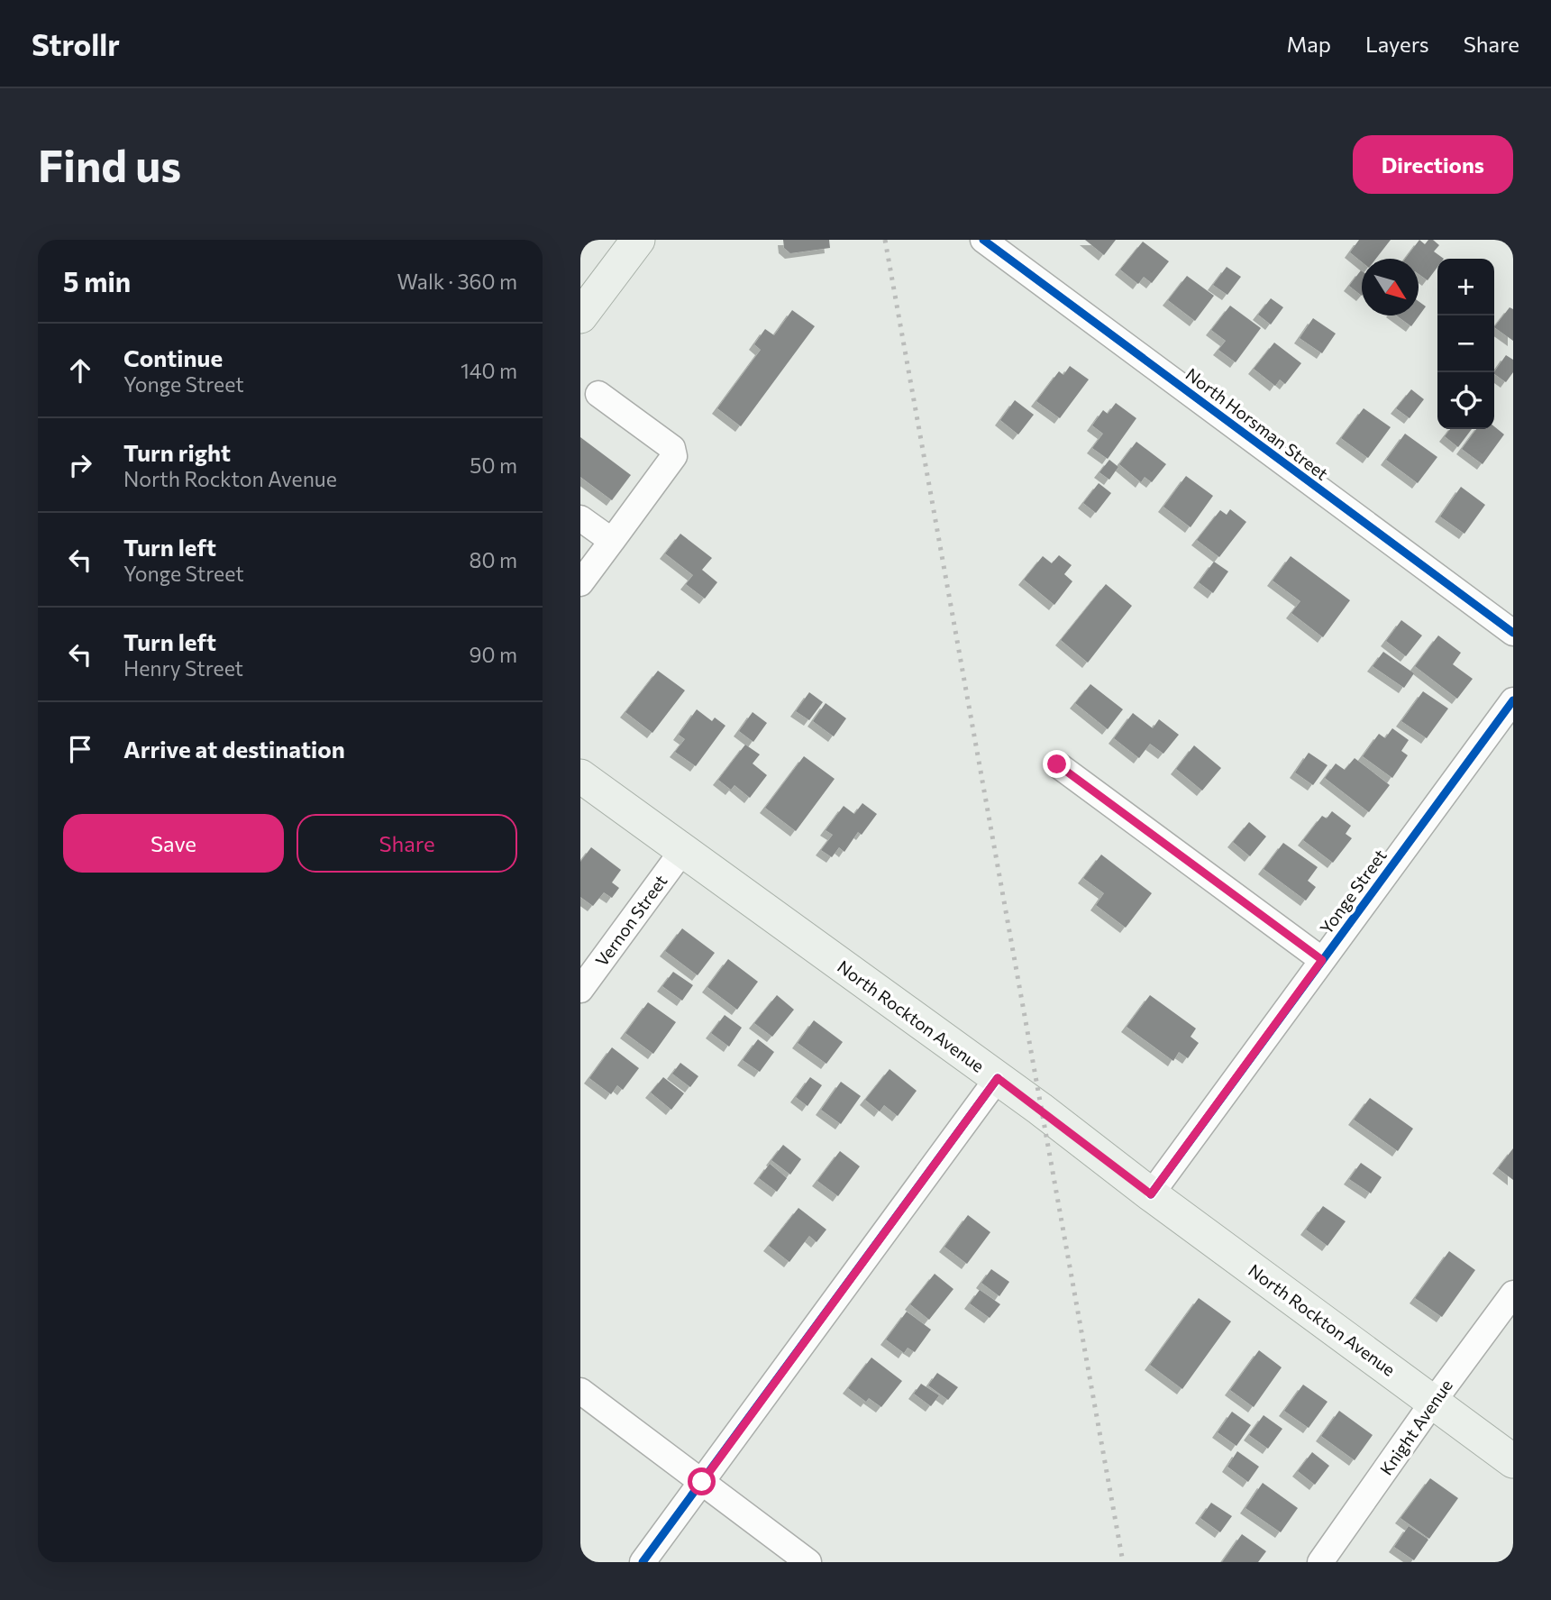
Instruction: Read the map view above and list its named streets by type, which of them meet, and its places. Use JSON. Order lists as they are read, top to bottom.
{
  "streets": {
    "main road": ["North Rockton Avenue"],
    "street": [
      "North Horsman Street",
      "Yonge Street",
      "Vernon Street",
      "Knight Avenue"
    ]
  },
  "crossings": [
    ["Yonge Street", "North Rockton Avenue"],
    ["Vernon Street", "North Rockton Avenue"],
    ["North Rockton Avenue", "Knight Avenue"]
  ],
  "north": "bottom right",
  "page": {
    "header": "Strollr",
    "nav": ["Map", "Layers", "Share"],
    "buttons": [
      "Directions",
      ["Save", "Share"]
    ],
    "title": "Find us",
    "heading": ["5 min", "Walk · 360 m"],
    "map_buttons": ["+", "−"],
    "list": [
      ["Continue", "Yonge Street", "140 m"],
      ["Turn right", "North Rockton Avenue", "50 m"],
      ["Turn left", "Yonge Street", "80 m"],
      ["Turn left", "Henry Street", "90 m"],
      "Arrive at destination"
    ]
  }
}
